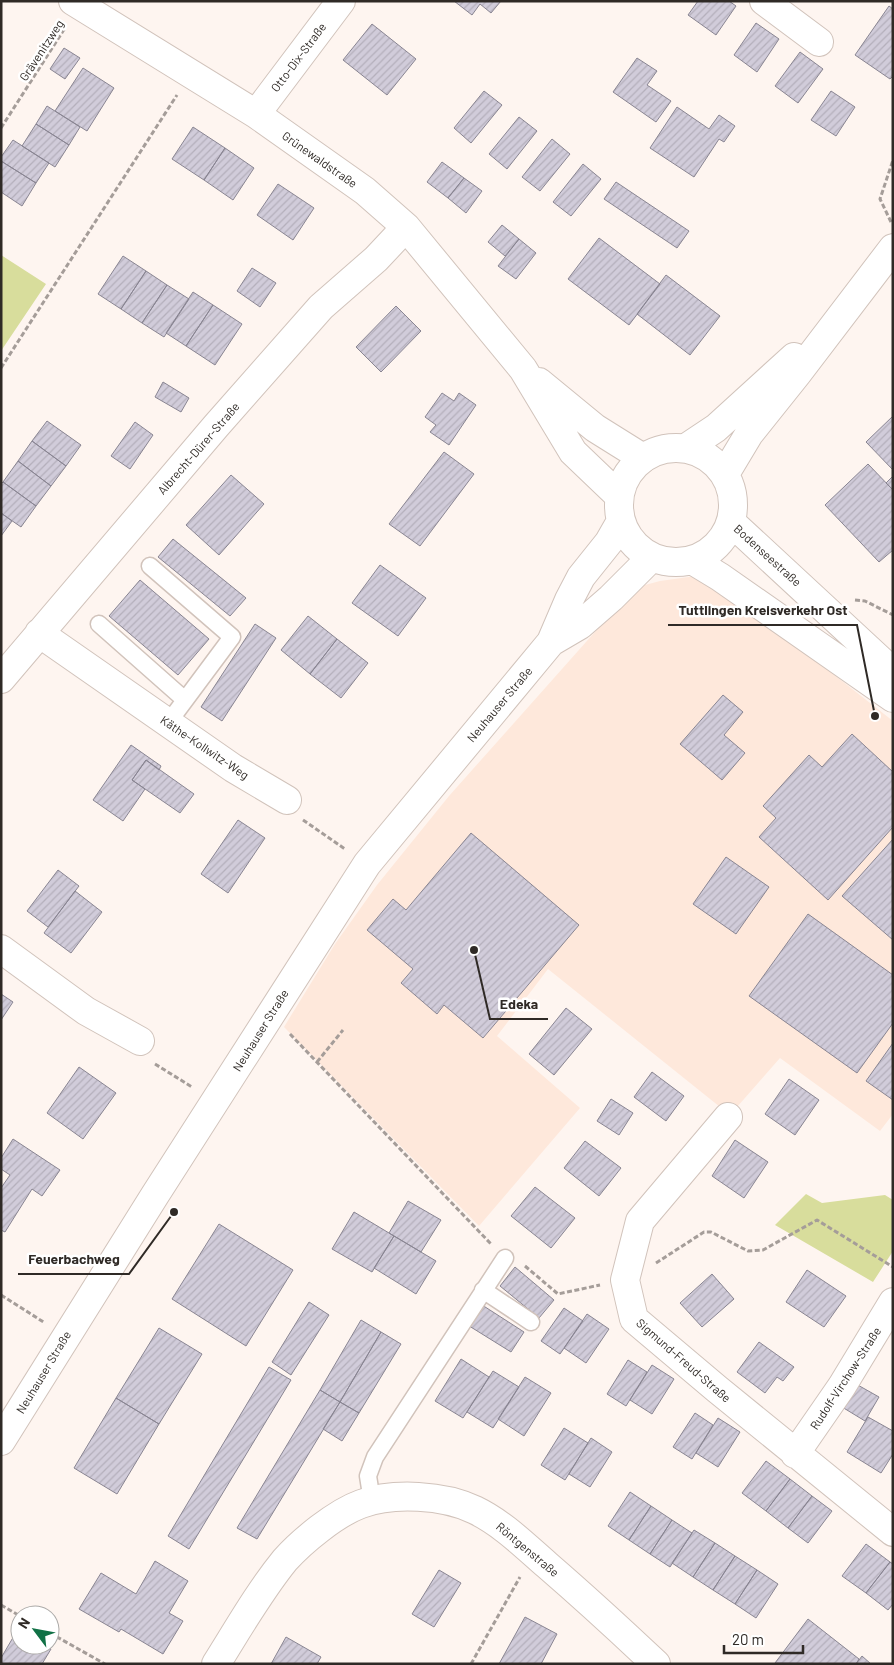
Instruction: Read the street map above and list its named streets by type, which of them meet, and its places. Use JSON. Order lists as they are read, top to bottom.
{
  "streets": {
    "street": [
      "Otto-Dix-Straße",
      "Grünewaldstraße",
      "Albrecht-Dürer-Straße",
      "Bodenseestraße",
      "Neuhauser Straße",
      "Käthe-Kollwitz-Weg",
      "Sigmund-Freud-Straße",
      "Rudolf-Virchow-Straße",
      "Röntgenstraße"
    ],
    "path": ["Grävenitzweg"]
  },
  "crossings": [
    ["Grävenitzweg", "Grünewaldstraße"],
    ["Otto-Dix-Straße", "Grünewaldstraße"],
    ["Grünewaldstraße", "Albrecht-Dürer-Straße"],
    ["Grünewaldstraße", "Bodenseestraße"],
    ["Grünewaldstraße", "Neuhauser Straße"],
    ["Albrecht-Dürer-Straße", "Käthe-Kollwitz-Weg"],
    ["Bodenseestraße", "Neuhauser Straße"],
    ["Sigmund-Freud-Straße", "Rudolf-Virchow-Straße"]
  ],
  "places": ["Tuttlingen Kreisverkehr Ost", "Edeka", "Feuerbachweg"],
  "scale_bar": "20 m",
  "north": "top left"
}
